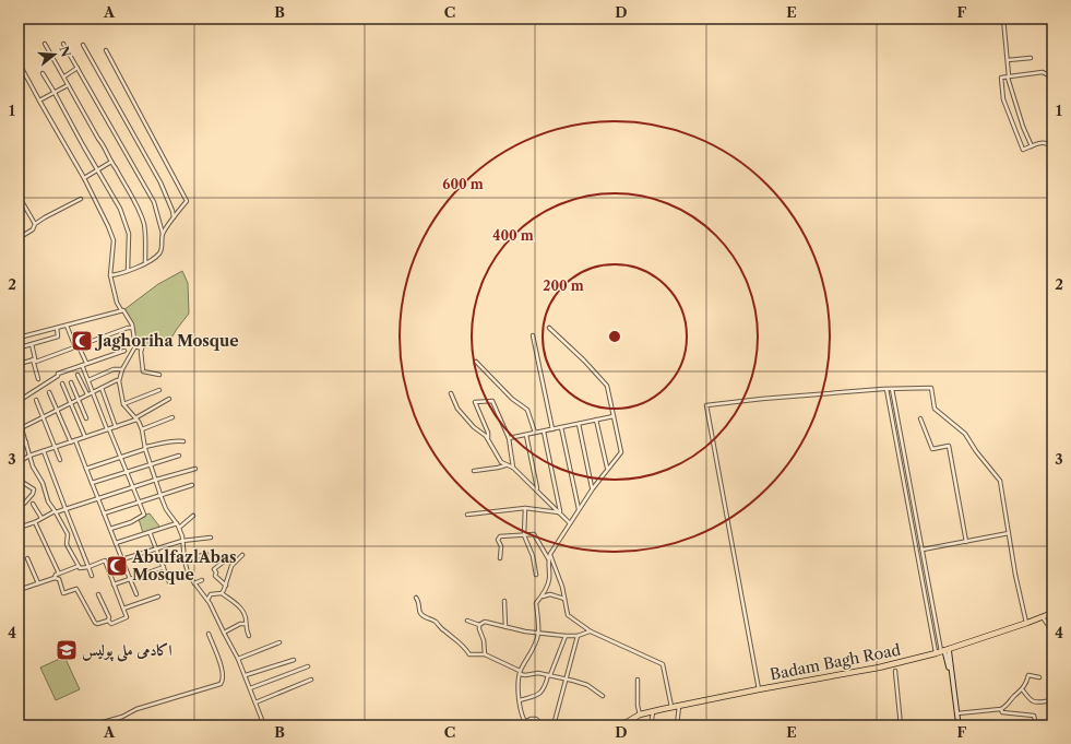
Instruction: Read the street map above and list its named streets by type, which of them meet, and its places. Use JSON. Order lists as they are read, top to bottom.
{
  "streets": {
    "main road": ["Badam Bagh Road"]
  },
  "places": {
    "mosque": ["Jaghoriha Mosque", "AbulfazlAbas Mosque"],
    "school or university": ["اکادمی ملی پولیس"]
  },
  "north": "right",
  "grid": {
    "columns": [
      "A",
      "B",
      "C",
      "D",
      "E",
      "F"
    ],
    "rows": [
      "1",
      "2",
      "3",
      "4"
    ]
  },
  "rings": ["600 m", "400 m", "200 m"]
}
